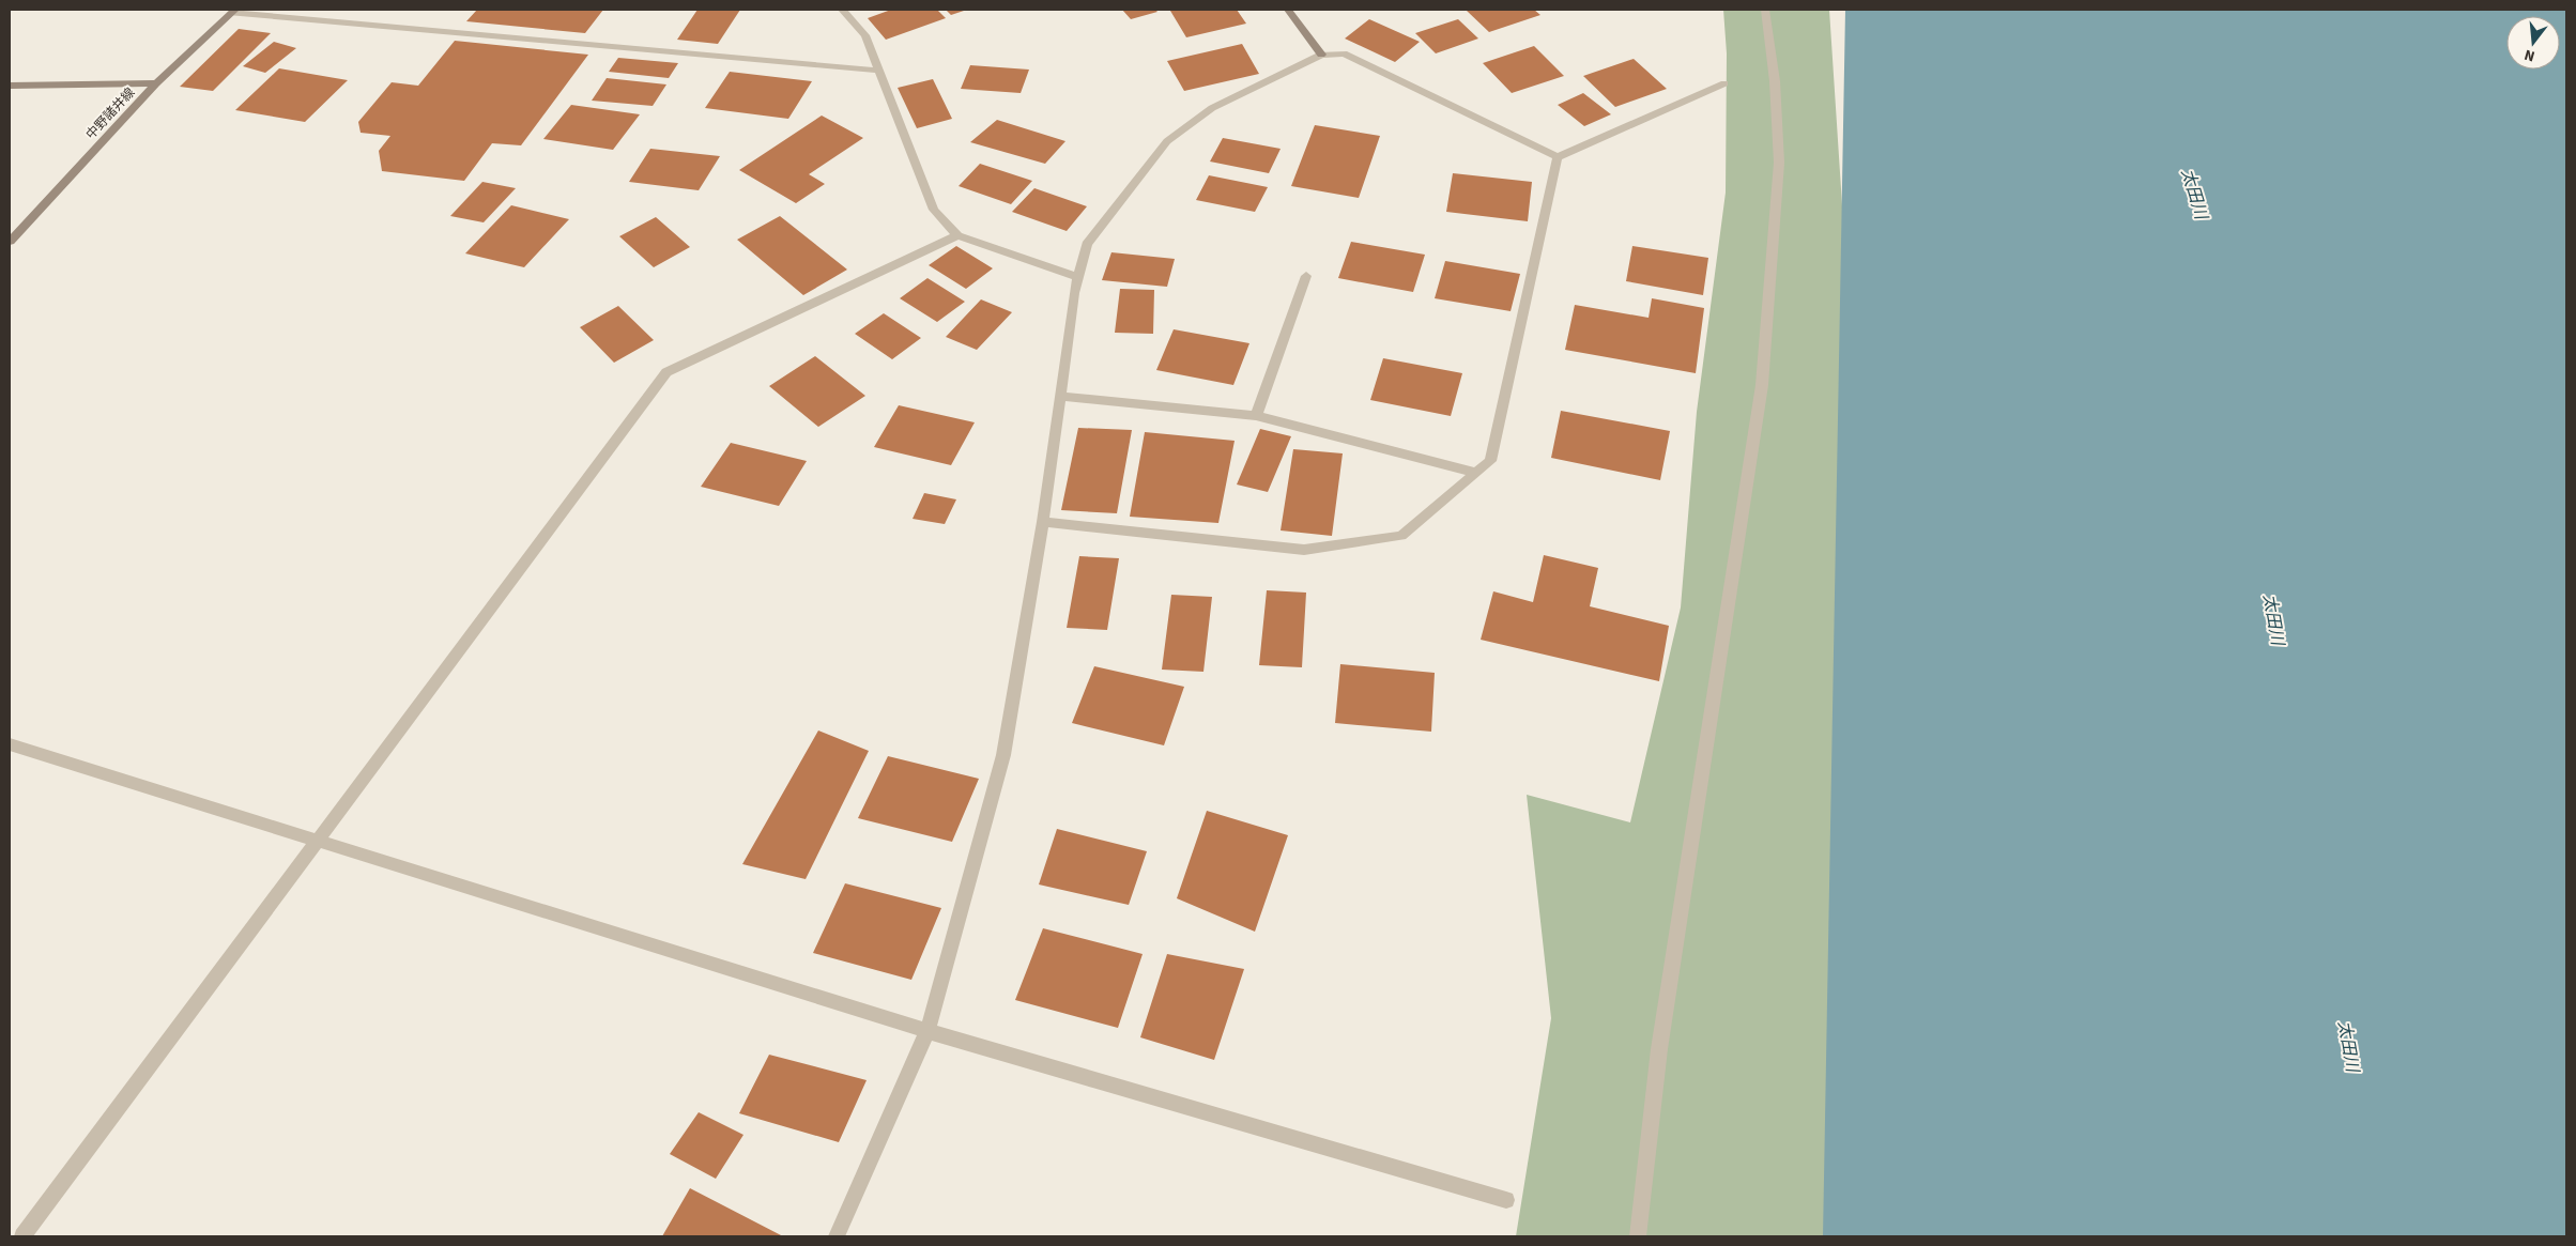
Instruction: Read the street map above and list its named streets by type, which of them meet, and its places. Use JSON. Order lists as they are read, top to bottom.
{
  "streets": {
    "main road": ["中野諸井線"]
  },
  "water": ["太田川"],
  "north": "bottom"
}
